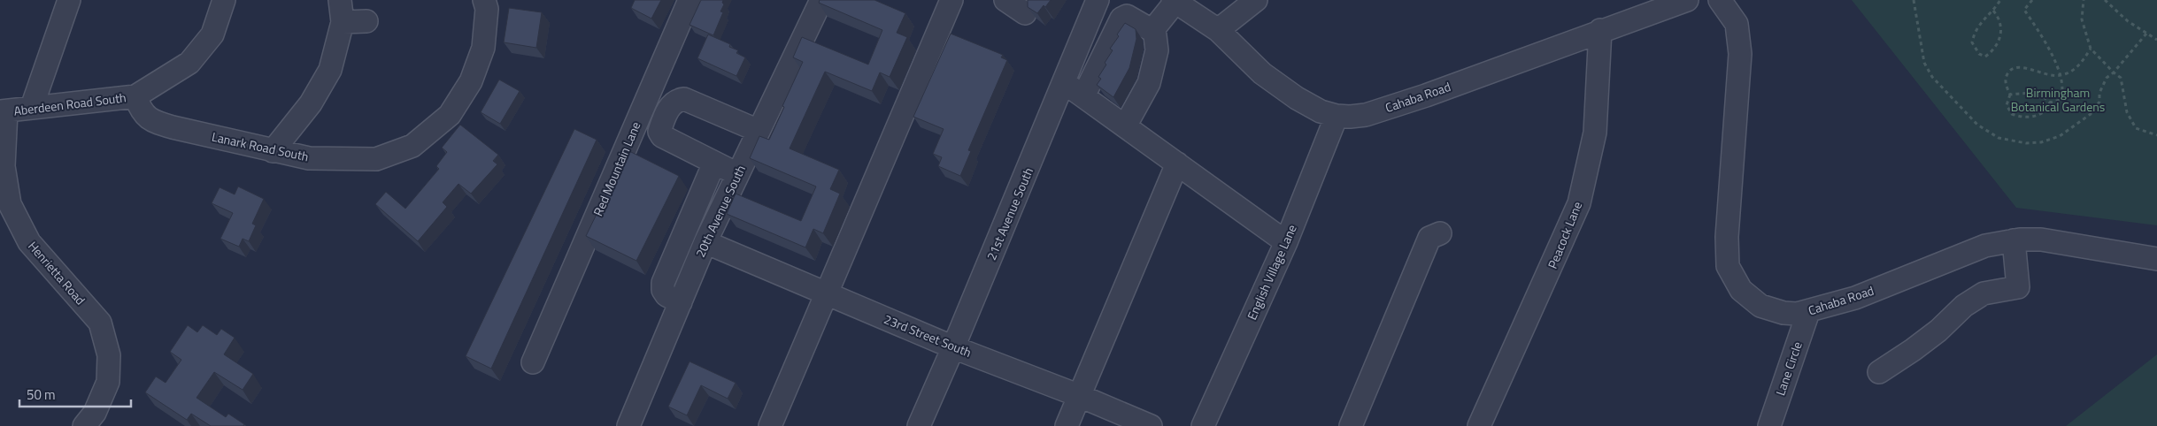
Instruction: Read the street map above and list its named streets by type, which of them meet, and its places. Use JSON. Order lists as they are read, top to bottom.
{
  "streets": {
    "street": [
      "Cahaba Road",
      "Aberdeen Road South",
      "Lanark Road South",
      "Red Mountain Lane",
      "20th Avenue South",
      "21st Avenue South",
      "Peacock Lane",
      "English Village Lane",
      "Henrietta Road",
      "23rd Street South",
      "Lane Circle"
    ]
  },
  "crossings": [
    ["Cahaba Road", "Peacock Lane"],
    ["Cahaba Road", "English Village Lane"],
    ["Cahaba Road", "Lane Circle"],
    ["Aberdeen Road South", "Lanark Road South"],
    ["Aberdeen Road South", "Henrietta Road"],
    ["20th Avenue South", "23rd Street South"],
    ["21st Avenue South", "23rd Street South"]
  ],
  "parks": ["Birmingham Botanical Gardens"],
  "scale_bar": "50 m"
}
